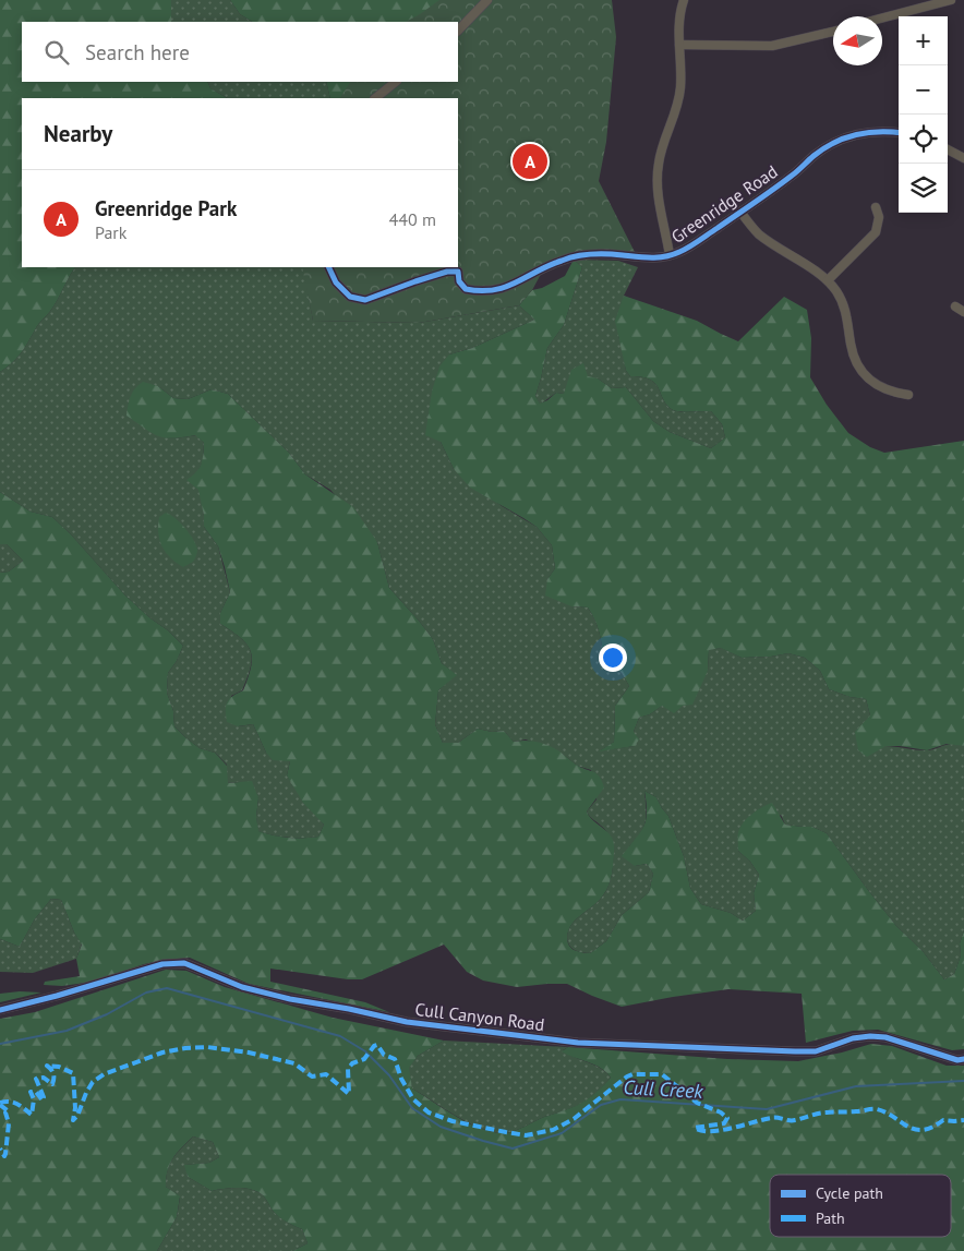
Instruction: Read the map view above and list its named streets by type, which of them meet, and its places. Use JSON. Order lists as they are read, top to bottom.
{
  "streets": {
    "street": ["Greenridge Road", "Cull Canyon Road"]
  },
  "water": ["Cull Creek"],
  "legend": ["Cycle path", "Path"],
  "north": "left",
  "page": {
    "map_buttons": ["+", "−"],
    "search": "Search here",
    "heading": "Nearby",
    "pins": "A",
    "list": [
      {
        "mark": "A",
        "name": "Greenridge Park",
        "note": "Park",
        "value": "440 m"
      }
    ]
  }
}
